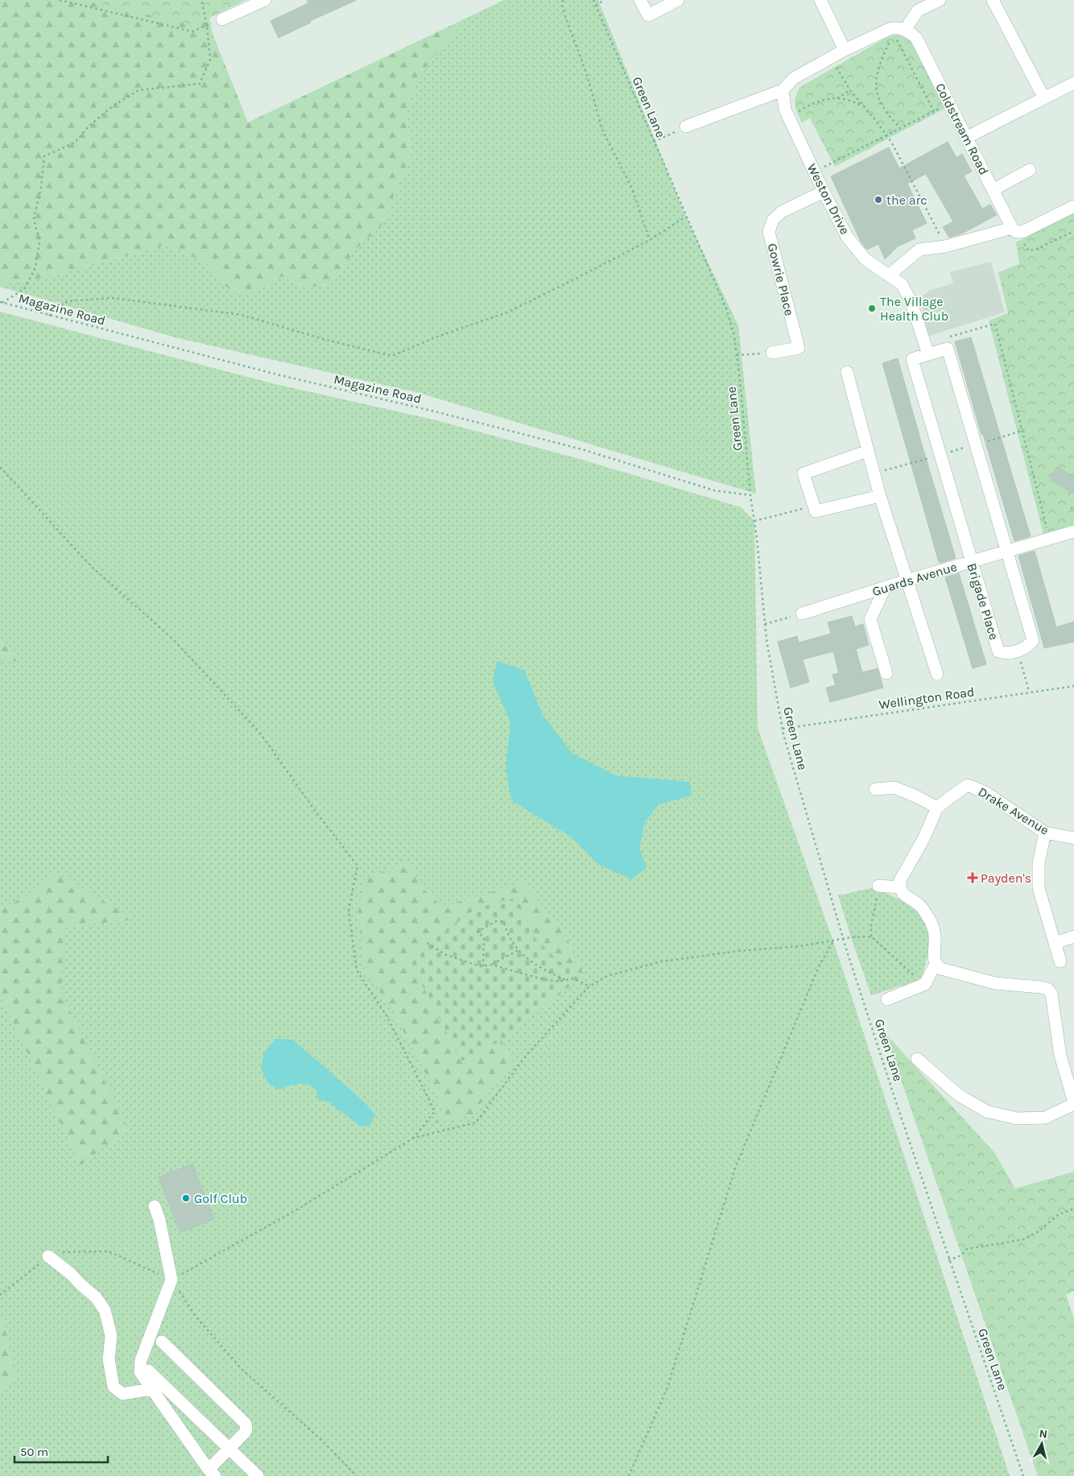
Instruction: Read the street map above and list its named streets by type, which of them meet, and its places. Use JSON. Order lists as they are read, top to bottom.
{
  "streets": {
    "street": [
      "Coldstream Road",
      "Weston Drive",
      "Gowrie Place",
      "Guards Avenue",
      "Brigade Place",
      "Drake Avenue"
    ],
    "path": ["Green Lane", "Magazine Road", "Wellington Road"]
  },
  "crossings": [
    ["Green Lane", "Magazine Road"],
    ["Green Lane", "Wellington Road"],
    ["Weston Drive", "Gowrie Place"],
    ["Weston Drive", "Brigade Place"],
    ["Guards Avenue", "Brigade Place"]
  ],
  "places": {
    "other": ["the arc", "The Village Health Club", "Golf Club"],
    "health": ["Payden's"]
  },
  "scale_bar": "50 m",
  "north": "top"
}
